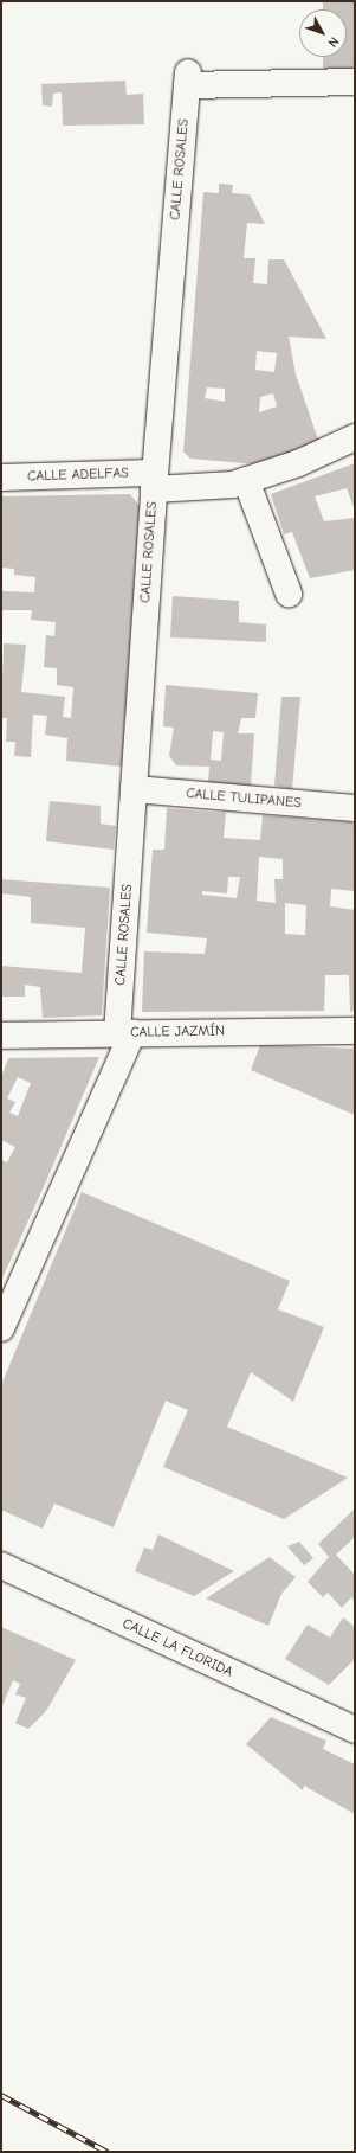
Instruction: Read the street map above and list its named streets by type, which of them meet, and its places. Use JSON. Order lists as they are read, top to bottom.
{
  "streets": {
    "street": [
      "CALLE ROSALES",
      "CALLE ADELFAS",
      "CALLE TULIPANES",
      "CALLE JAZMÍN",
      "CALLE LA FLORIDA"
    ]
  },
  "crossings": [
    ["CALLE ROSALES", "CALLE ADELFAS"],
    ["CALLE ROSALES", "CALLE TULIPANES"],
    ["CALLE ROSALES", "CALLE JAZMÍN"]
  ],
  "north": "bottom right"
}
